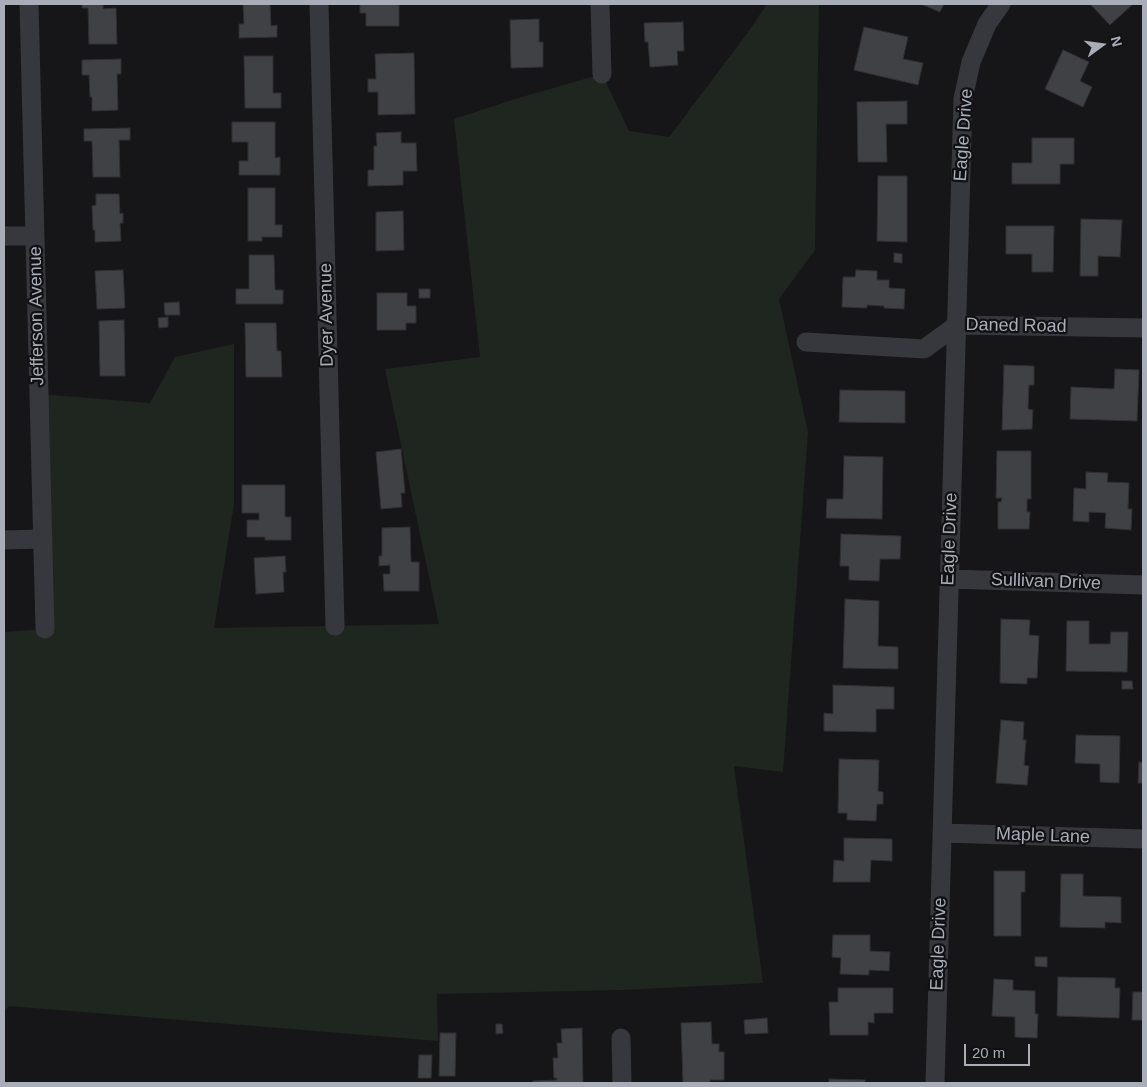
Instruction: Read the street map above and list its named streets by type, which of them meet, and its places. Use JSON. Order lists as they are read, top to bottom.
{
  "streets": {
    "street": [
      "Eagle Drive",
      "Dyer Avenue",
      "Jefferson Avenue",
      "Daned Road",
      "Sullivan Drive",
      "Maple Lane"
    ]
  },
  "crossings": [
    ["Eagle Drive", "Daned Road"],
    ["Eagle Drive", "Sullivan Drive"],
    ["Eagle Drive", "Maple Lane"]
  ],
  "scale_bar": "20 m",
  "north": "right"
}
